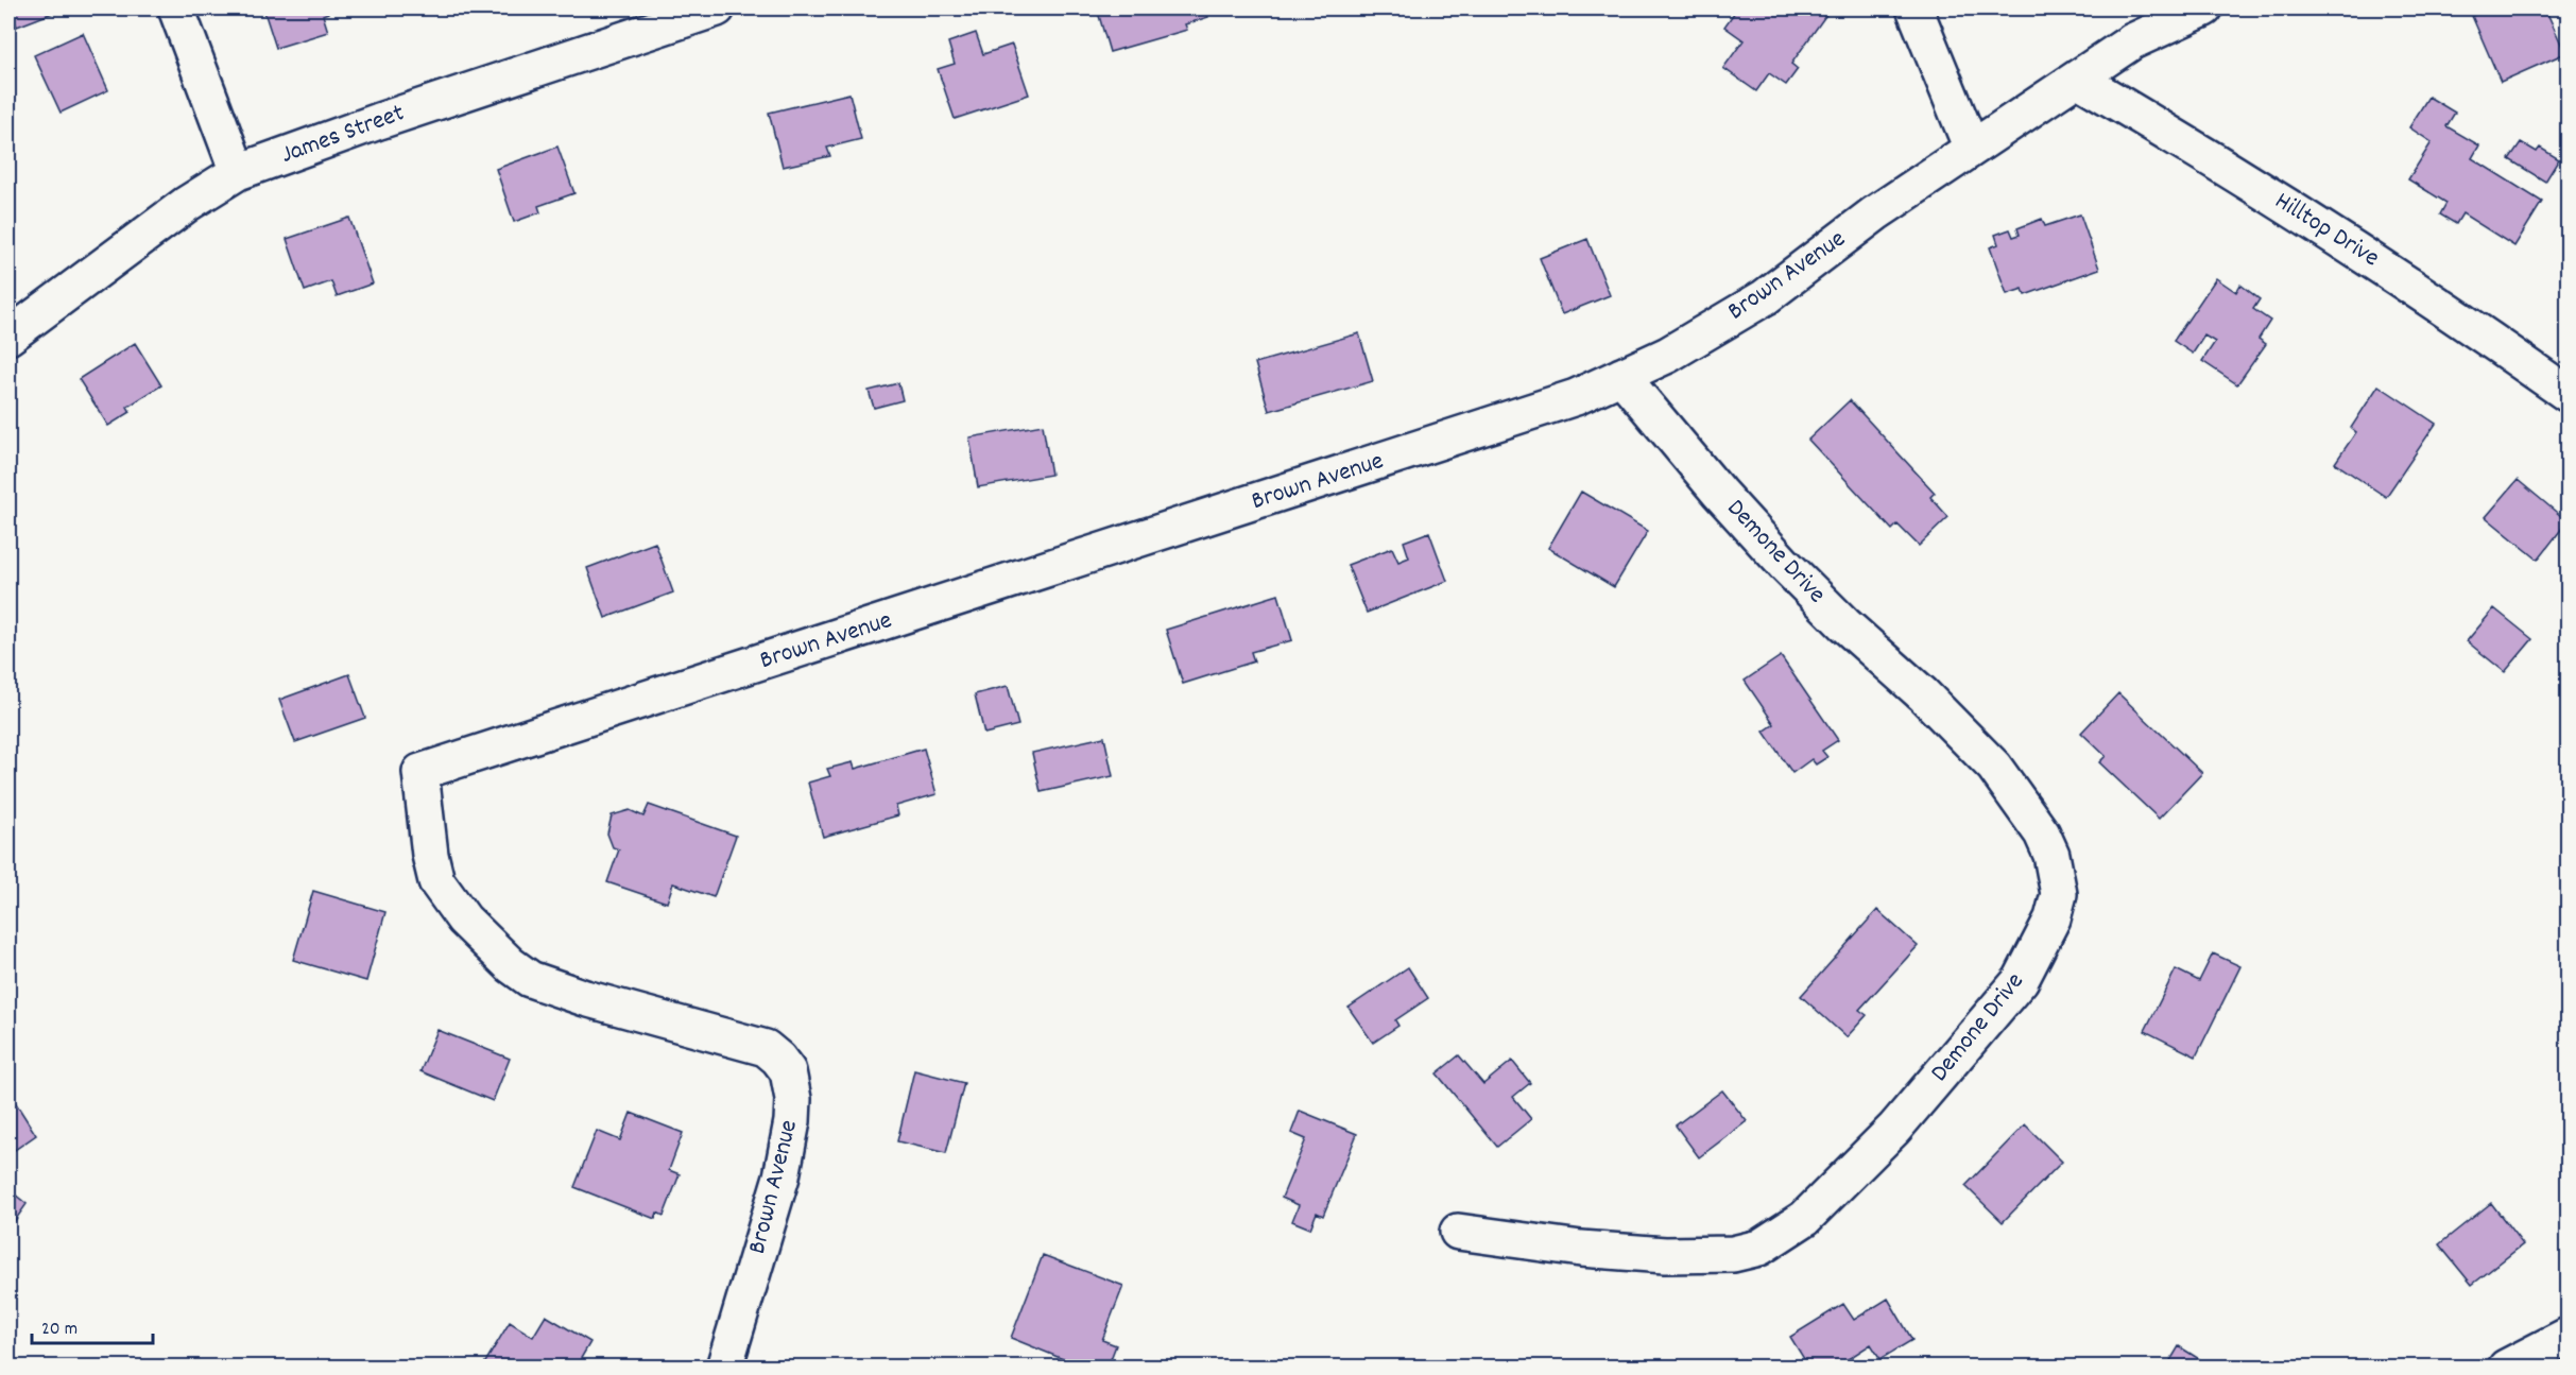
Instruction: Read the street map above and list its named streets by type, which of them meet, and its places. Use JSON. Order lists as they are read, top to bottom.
{
  "streets": {
    "street": [
      "James Street",
      "Hilltop Drive",
      "Brown Avenue",
      "Demone Drive"
    ]
  },
  "crossings": [
    ["Hilltop Drive", "Brown Avenue"],
    ["Brown Avenue", "Demone Drive"]
  ],
  "scale_bar": "20 m"
}
